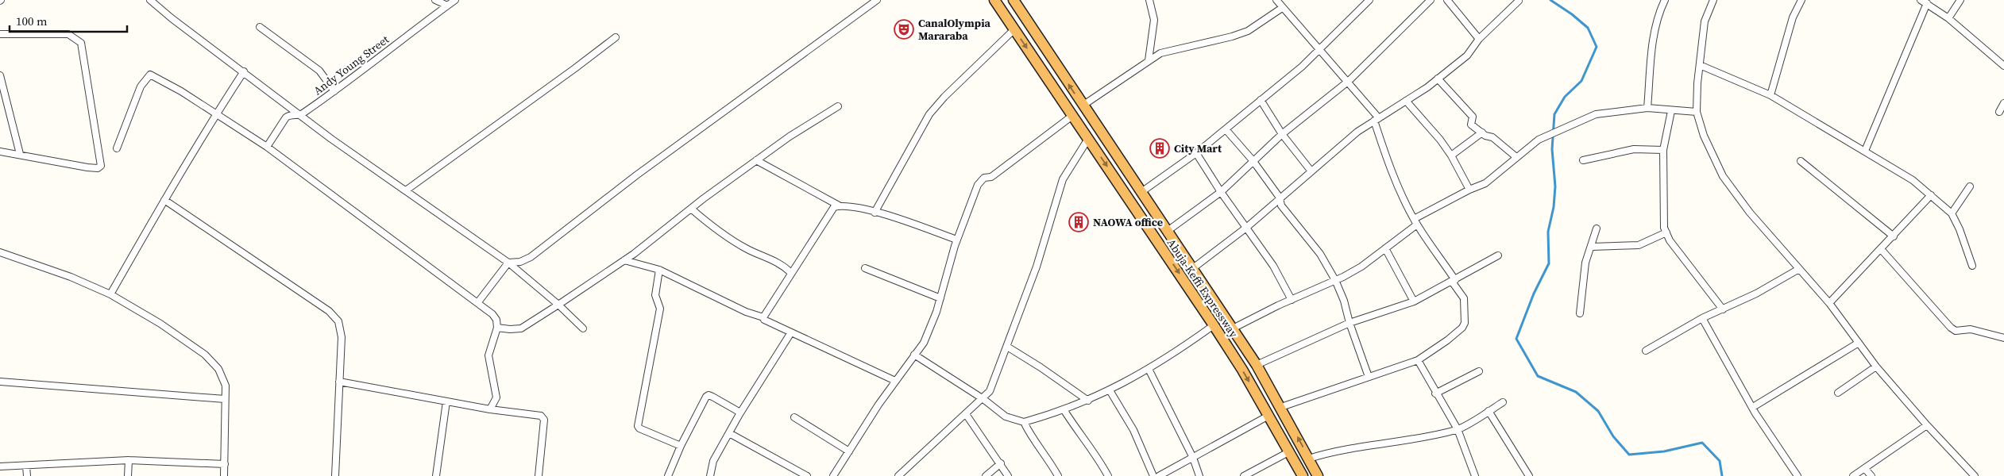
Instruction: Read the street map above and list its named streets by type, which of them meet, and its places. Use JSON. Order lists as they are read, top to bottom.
{
  "streets": {
    "highway": ["Abuja-Keffi Expressway"],
    "street": ["Andy Young Street"]
  },
  "places": {
    "theatre": ["CanalOlympia Mararaba"],
    "building": ["City Mart", "NAOWA office"]
  },
  "scale_bar": "100 m"
}
